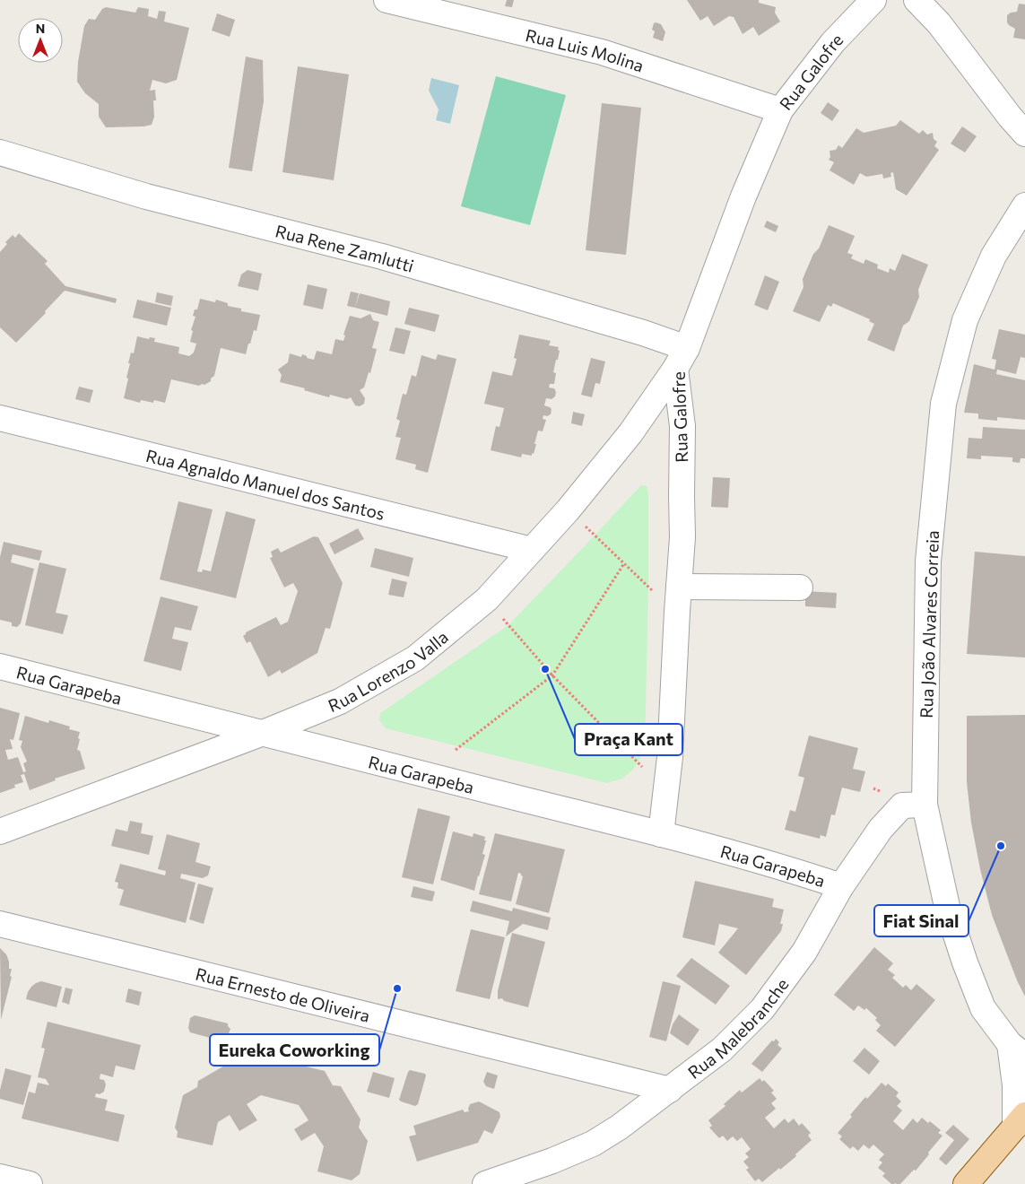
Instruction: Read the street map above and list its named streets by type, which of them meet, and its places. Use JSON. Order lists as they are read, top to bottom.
{
  "streets": {
    "street": [
      "Rua Luis Molina",
      "Rua Galofre",
      "Rua Rene Zamlutti",
      "Rua Agnaldo Manuel dos Santos",
      "Rua João Alvares Correia",
      "Rua Lorenzo Valla",
      "Rua Garapeba",
      "Rua Ernesto de Oliveira",
      "Rua Malebranche"
    ]
  },
  "crossings": [
    ["Rua Luis Molina", "Rua Galofre"],
    ["Rua Galofre", "Rua Rene Zamlutti"],
    ["Rua Galofre", "Rua Lorenzo Valla"],
    ["Rua Galofre", "Rua Garapeba"],
    ["Rua Rene Zamlutti", "Rua Lorenzo Valla"],
    ["Rua Agnaldo Manuel dos Santos", "Rua Lorenzo Valla"],
    ["Rua João Alvares Correia", "Rua Malebranche"],
    ["Rua Lorenzo Valla", "Rua Garapeba"],
    ["Rua Garapeba", "Rua Malebranche"],
    ["Rua Ernesto de Oliveira", "Rua Malebranche"]
  ],
  "places": ["Praça Kant", "Fiat Sinal", "Eureka Coworking"],
  "north": "top"
}
